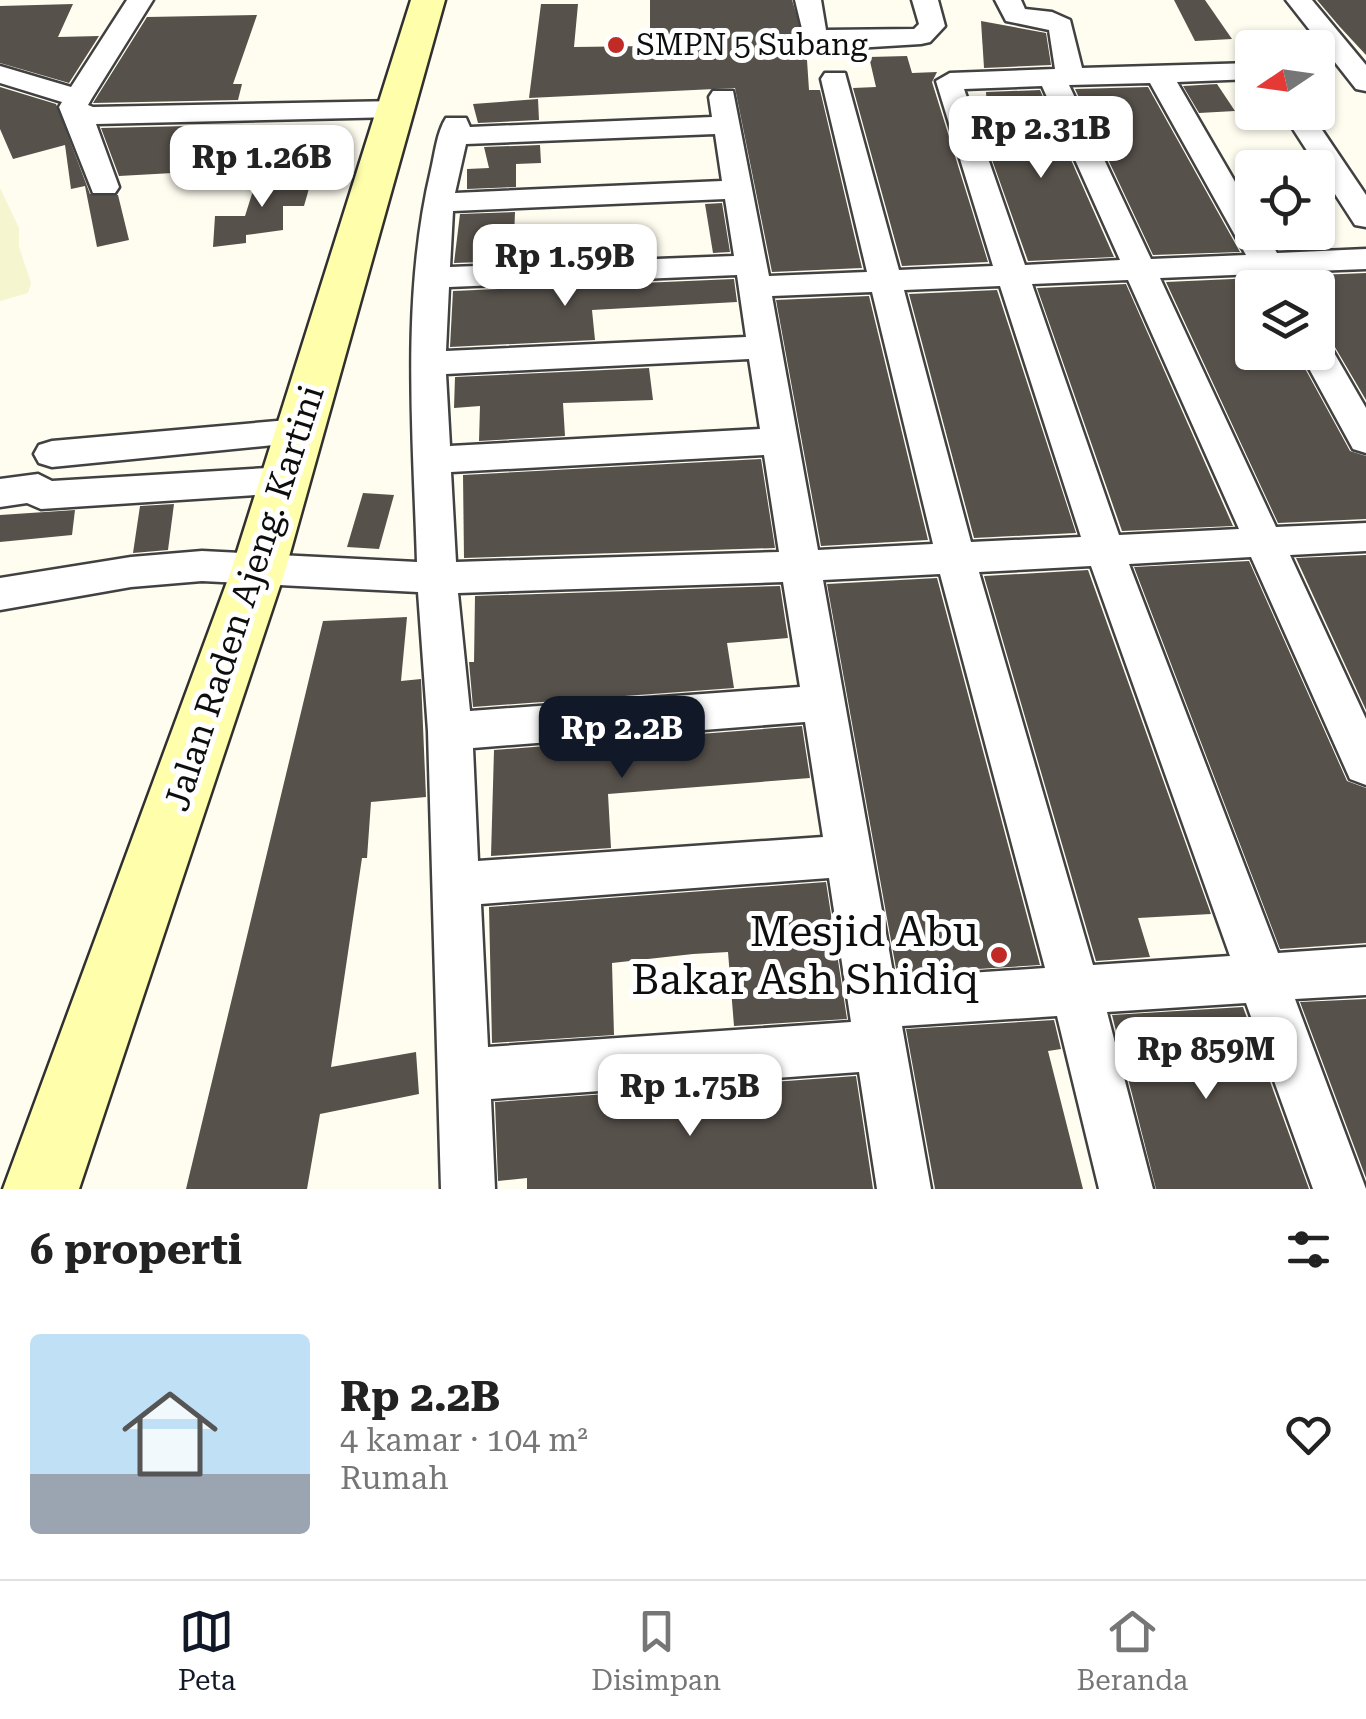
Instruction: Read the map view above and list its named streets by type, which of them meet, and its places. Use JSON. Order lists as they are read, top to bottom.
{
  "streets": {
    "main road": ["Jalan Raden Ajeng. Kartini"]
  },
  "places": ["SMPN 5 Subang", "Mesjid Abu Bakar Ash Shidiq"],
  "north": "left",
  "page": {
    "price": [
      "Rp 2.31B",
      "Rp 1.26B",
      "Rp 1.59B",
      "Rp 2.2B",
      "Rp 859M",
      "Rp 1.75B"
    ],
    "heading": "6 properti",
    "list": [
      {
        "name": "Rp 2.2B",
        "note": "4 kamar · 104 m² · Rumah"
      }
    ],
    "tabs": ["Peta", "Disimpan", "Beranda"]
  }
}
